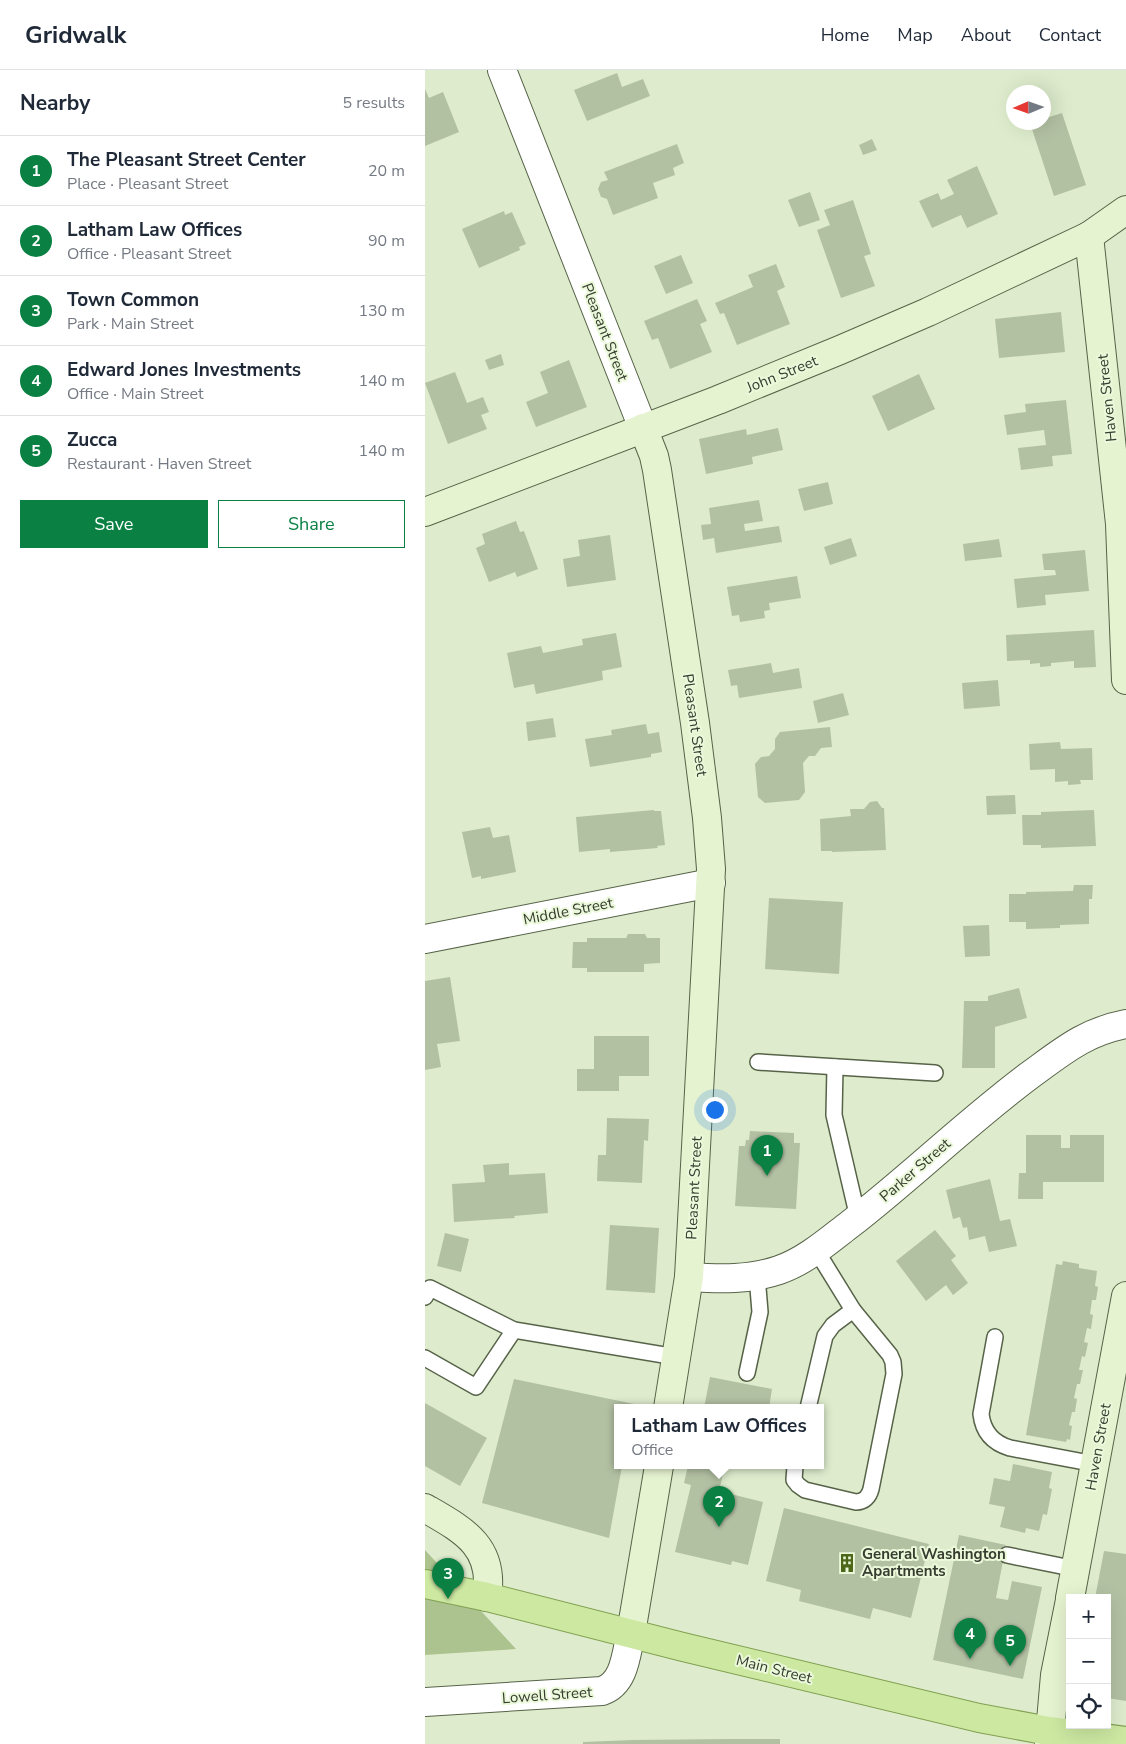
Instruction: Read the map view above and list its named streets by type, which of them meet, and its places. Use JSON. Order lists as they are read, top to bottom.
{
  "streets": {
    "main road": ["Main Street"],
    "street": [
      "Pleasant Street",
      "John Street",
      "Haven Street",
      "Middle Street",
      "Parker Street",
      "Lowell Street"
    ]
  },
  "crossings": [
    ["Pleasant Street", "John Street"],
    ["Pleasant Street", "Middle Street"],
    ["Pleasant Street", "Parker Street"],
    ["John Street", "Haven Street"],
    ["Haven Street", "Main Street"],
    ["Main Street", "Lowell Street"]
  ],
  "places": {
    "building": ["General Washington Apartments"]
  },
  "north": "left",
  "page": {
    "header": "Gridwalk",
    "nav": [
      "Home",
      "Map",
      "About",
      "Contact"
    ],
    "heading": ["Nearby", "5 results"],
    "list": [
      {
        "mark": "1",
        "name": "The Pleasant Street Center",
        "note": "Place · Pleasant Street",
        "value": "20 m"
      },
      {
        "mark": "2",
        "name": "Latham Law Offices",
        "note": "Office · Pleasant Street",
        "value": "90 m"
      },
      {
        "mark": "3",
        "name": "Town Common",
        "note": "Park · Main Street",
        "value": "130 m"
      },
      {
        "mark": "4",
        "name": "Edward Jones Investments",
        "note": "Office · Main Street",
        "value": "140 m"
      },
      {
        "mark": "5",
        "name": "Zucca",
        "note": "Restaurant · Haven Street",
        "value": "140 m"
      }
    ],
    "buttons": ["Save", "Share"],
    "pins": [
      "1",
      "2",
      "3",
      "4",
      "5"
    ],
    "popup": ["Latham Law Offices", "Office"],
    "map_buttons": ["+", "−"]
  }
}
